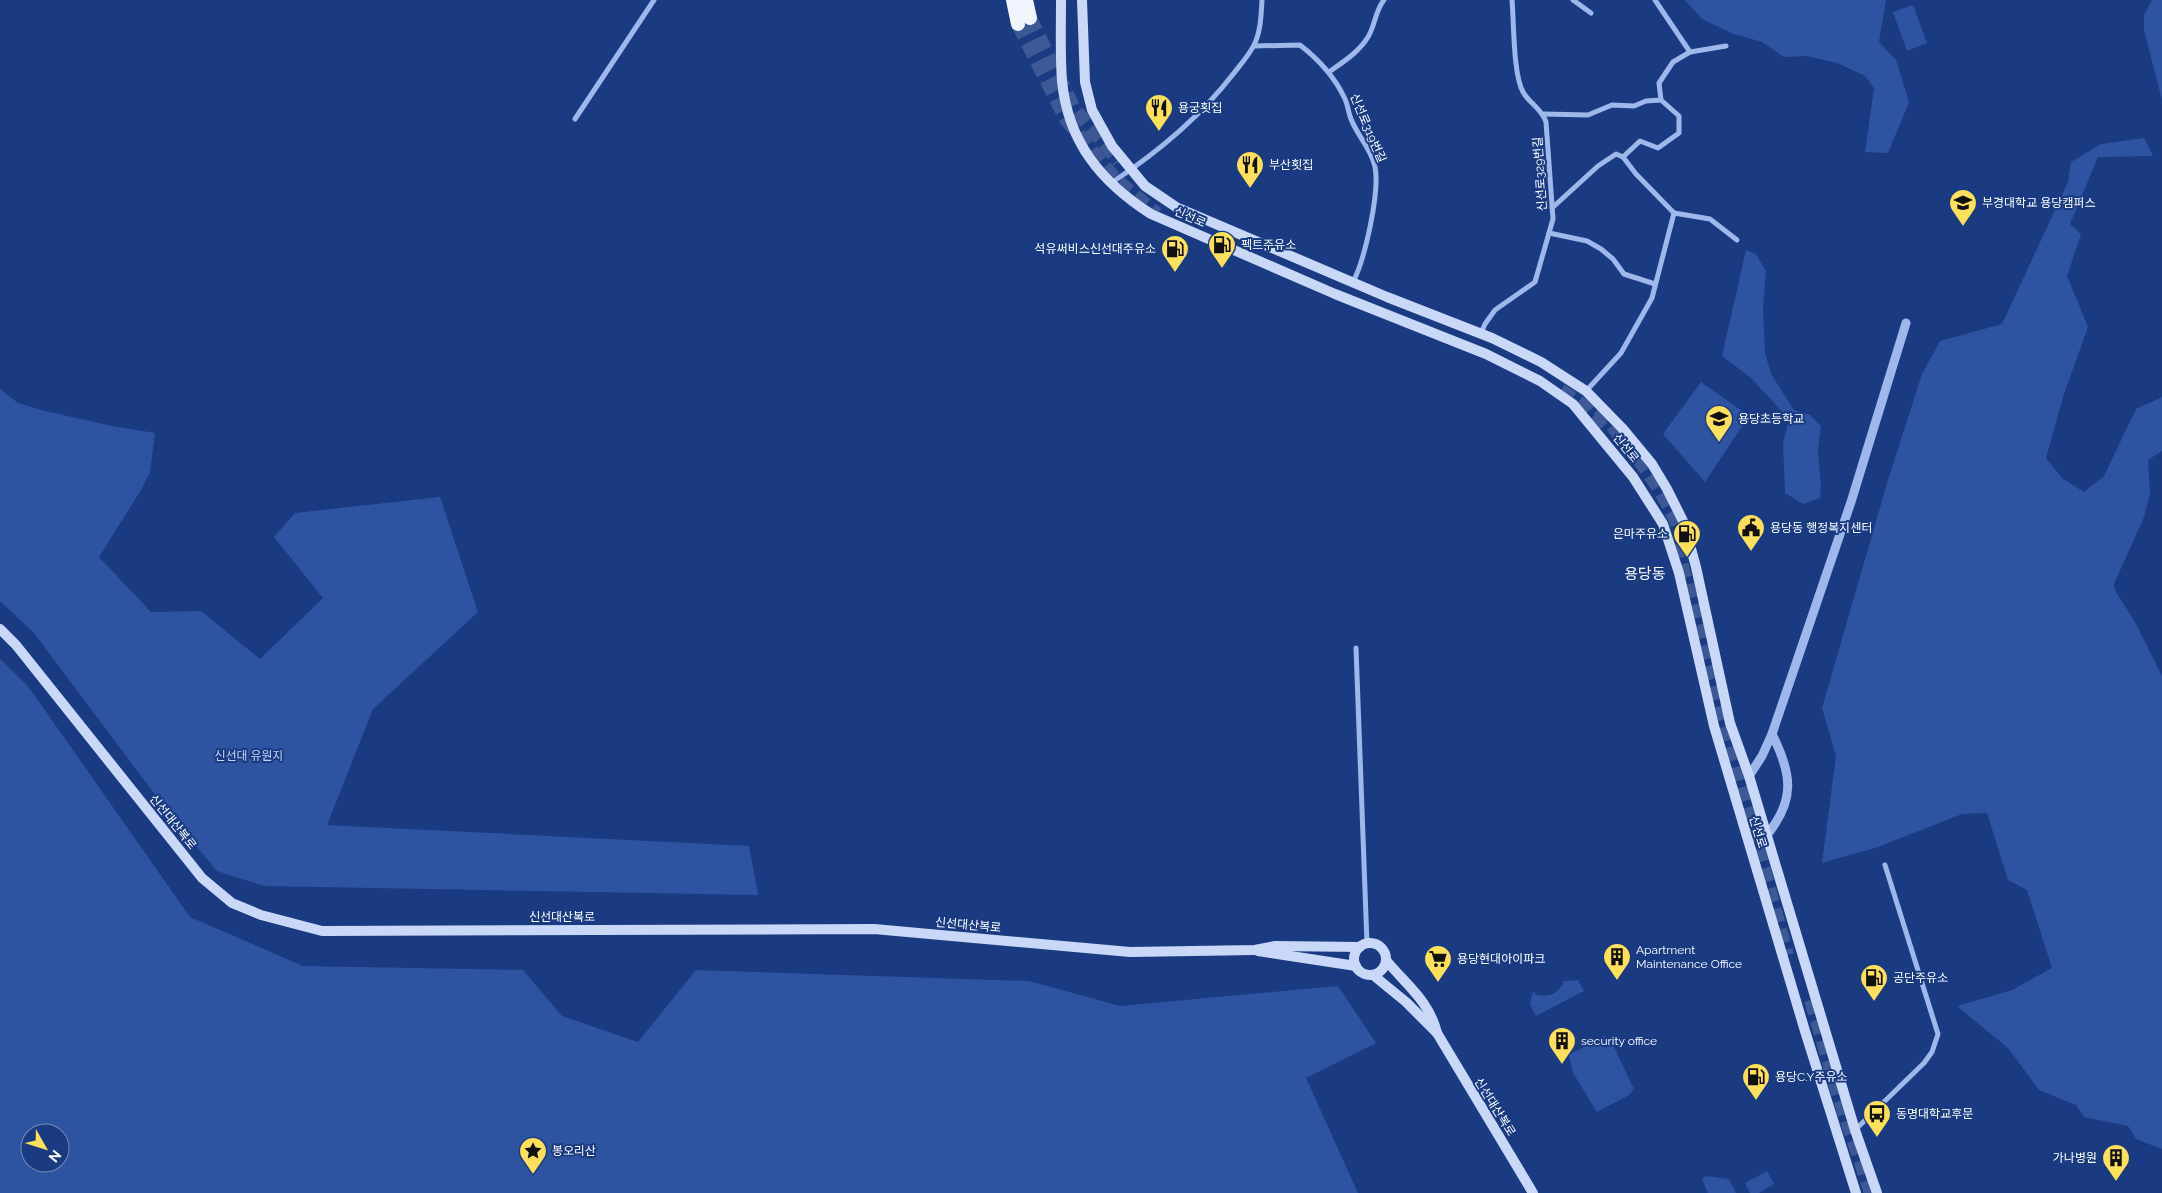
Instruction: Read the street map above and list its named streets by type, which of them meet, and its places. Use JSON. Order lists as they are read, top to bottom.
{
  "streets": {
    "main road": ["신선로", "신선대산복로"],
    "street": ["신선로319번길", "신선로329번길"]
  },
  "crossings": [
    ["신선로319번길", "신선로"],
    ["신선로329번길", "신선로"]
  ],
  "districts": ["용당동"],
  "parks": ["신선대 유원지"],
  "places": {
    "restaurant": ["용궁횟집", "부산횟집"],
    "school or university": ["부경대학교 용당캠퍼스", "용당초등학교"],
    "fuel station": [
      "펙트주유소",
      "석유써비스신선대주유소",
      "은마주유소",
      "공단주유소",
      "용당C.Y주유소"
    ],
    "public building": ["용당동 행정복지센터"],
    "building": ["Apartment Maintenance Office", "security office", "가나병원"],
    "supermarket": ["용당현대아이파크"],
    "bus stop": ["동명대학교후문"],
    "place": ["봉오리산"]
  },
  "north": "bottom right"
}
